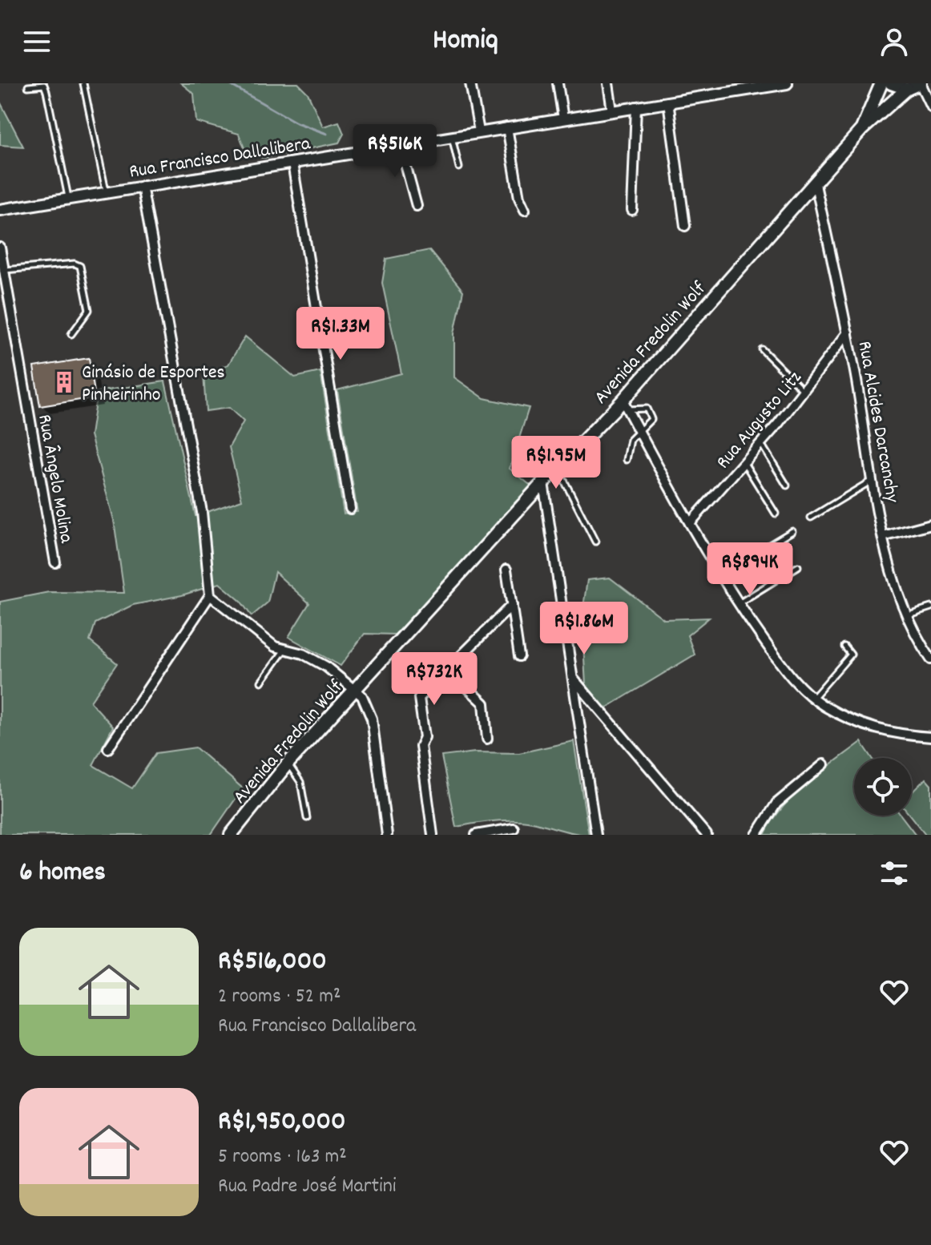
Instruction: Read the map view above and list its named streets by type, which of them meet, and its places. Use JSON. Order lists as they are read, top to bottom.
{
  "streets": {
    "main road": ["Avenida Fredolin Wolf"],
    "street": [
      "Rua Francisco Dallalibera",
      "Rua Augusto Litz",
      "Rua Alcides Darcanchy",
      "Rua Ângelo Molina"
    ]
  },
  "crossings": [
    ["Avenida Fredolin Wolf", "Rua Alcides Darcanchy"],
    ["Rua Augusto Litz", "Rua Alcides Darcanchy"]
  ],
  "places": {
    "building": ["Ginásio de Esportes Pinheirinho"]
  },
  "page": {
    "header": "Homiq",
    "price": [
      "R$516K",
      "R$1.33M",
      "R$1.95M",
      "R$894K",
      "R$1.86M",
      "R$732K"
    ],
    "heading": "6 homes",
    "list": [
      {
        "name": "R$516,000",
        "note": "2 rooms · 52 m² · Rua Francisco Dallalibera"
      },
      {
        "name": "R$1,950,000",
        "note": "5 rooms · 163 m² · Rua Padre José Martini"
      }
    ]
  }
}
